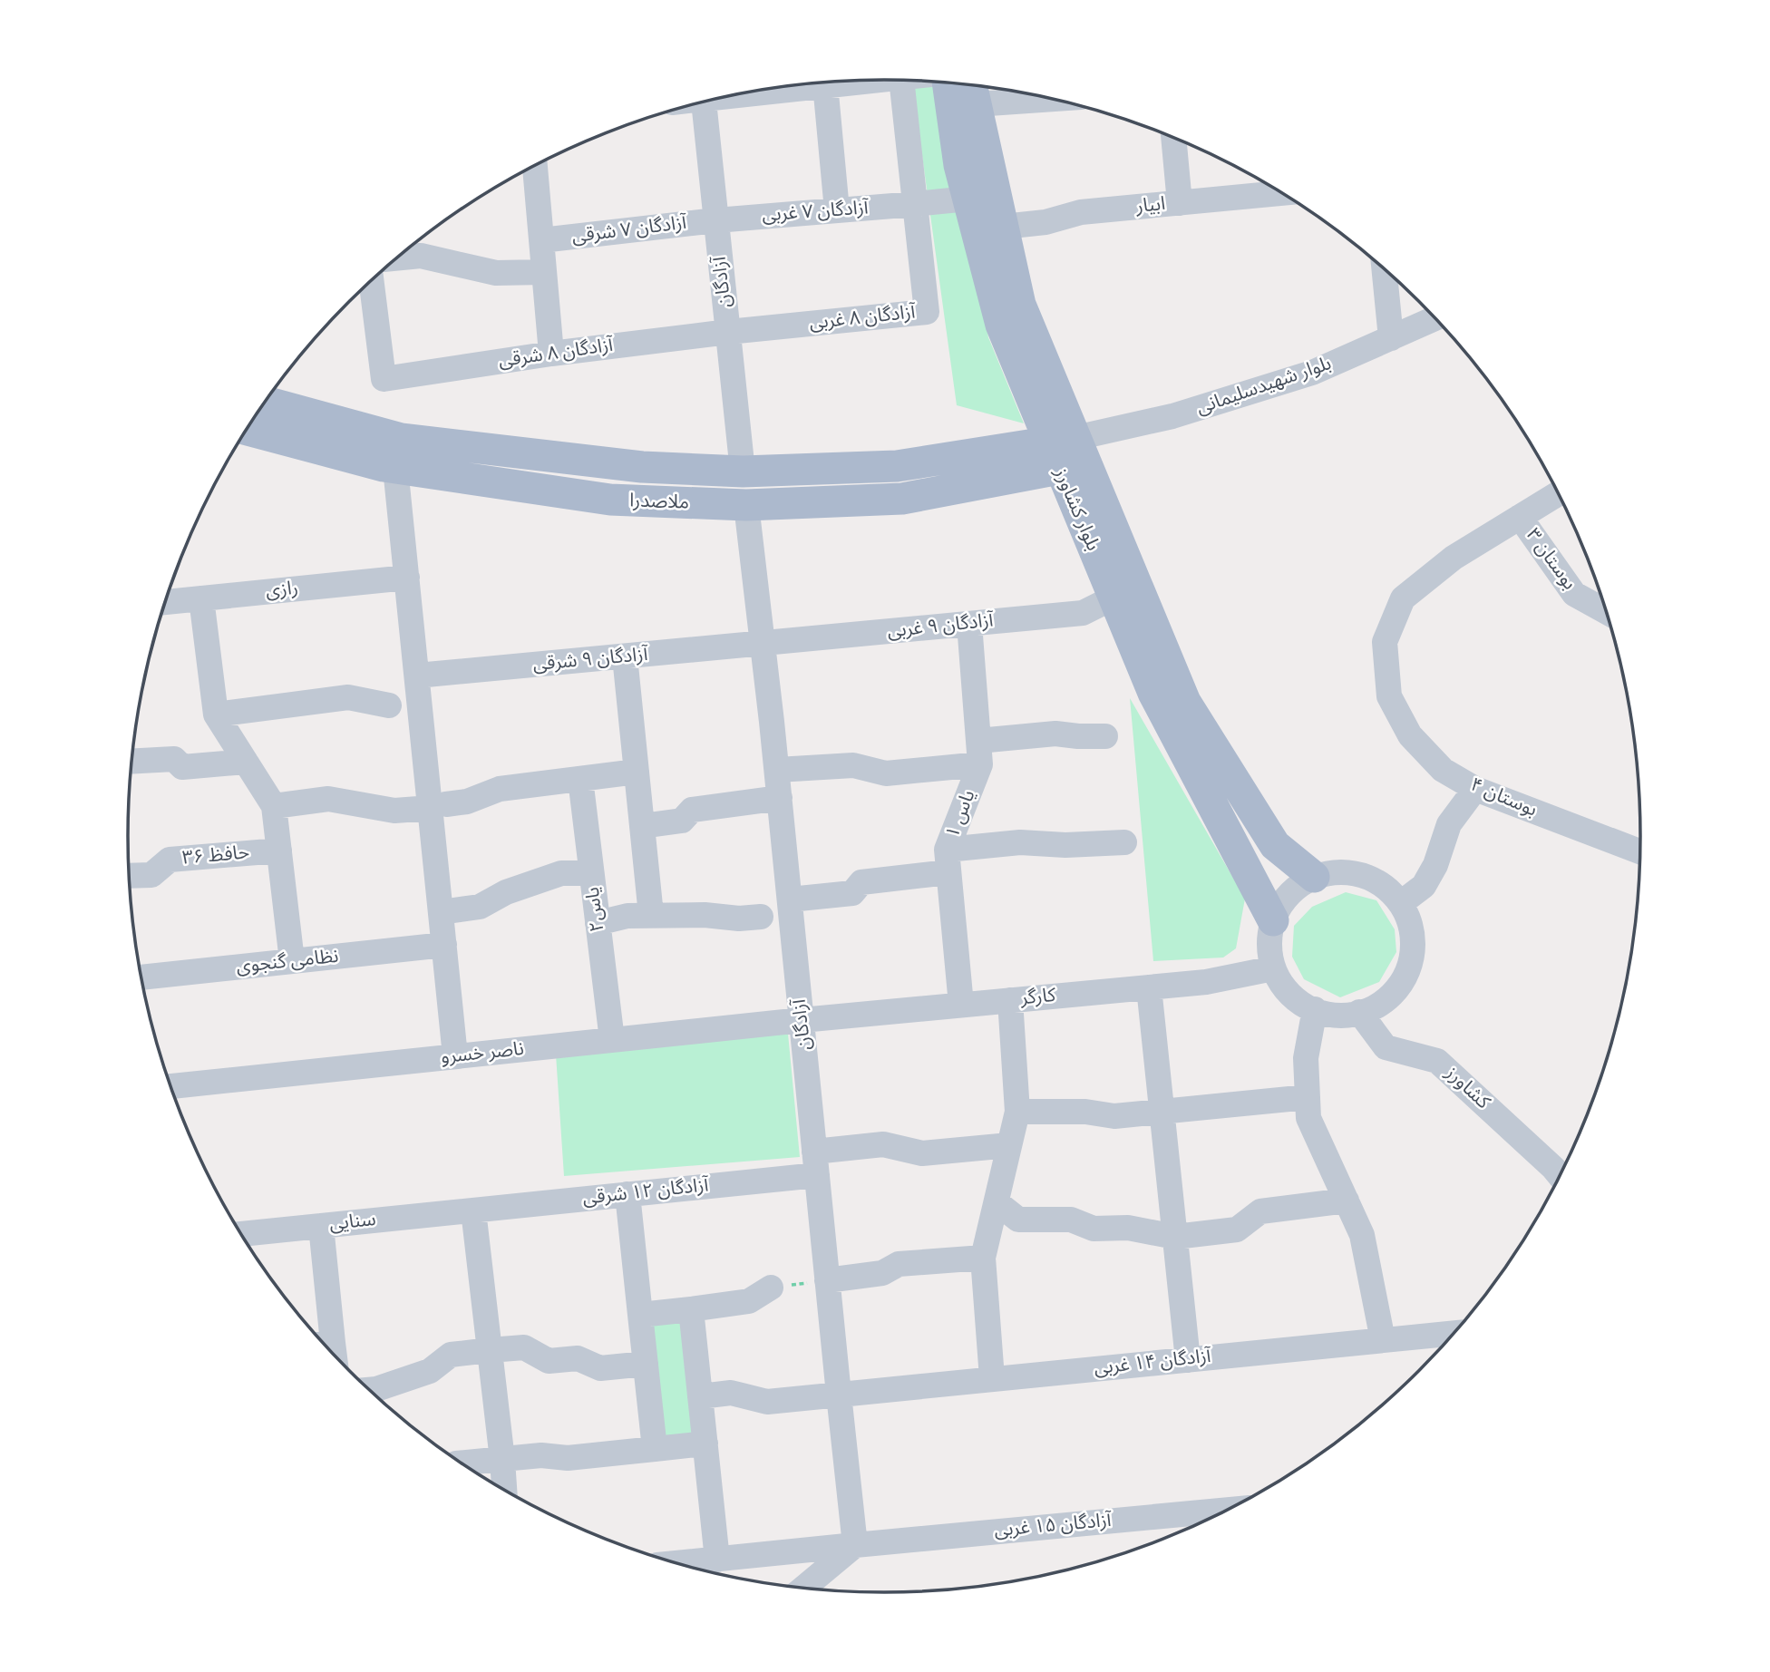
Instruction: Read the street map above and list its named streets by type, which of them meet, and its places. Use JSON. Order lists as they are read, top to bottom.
{
  "streets": {
    "main road": ["ملاصدرا", "بلوار کشاورز"],
    "street": [
      "ابیار",
      "آزادگان ۷ غربی",
      "آزادگان ۷ شرقی",
      "آزادگان",
      "آزادگان ۸ غربی",
      "آزادگان ۸ شرقی",
      "بلوار شهیدسلیمانی",
      "بوستان ۳",
      "رازی",
      "آزادگان ۹ غربی",
      "آزادگان ۹ شرقی",
      "بوستان ۴",
      "یاس ۱",
      "حافظ ۳۶",
      "یاس۲",
      "نظامی گنجوی",
      "کارگر",
      "ناصر خسرو",
      "کشاورز",
      "آزادگان ۱۲ شرقی",
      "سنایی",
      "آزادگان ۱۴ غربی",
      "آزادگان ۱۵ غربی"
    ]
  },
  "crossings": [
    ["ابیار", "بلوار کشاورز"],
    ["آزادگان ۷ غربی", "آزادگان ۷ شرقی"],
    ["آزادگان ۷ غربی", "آزادگان"],
    ["آزادگان ۷ غربی", "آزادگان ۸ غربی"],
    ["آزادگان ۷ غربی", "بلوار کشاورز"],
    ["آزادگان ۷ شرقی", "آزادگان"],
    ["آزادگان", "آزادگان ۸ غربی"],
    ["آزادگان", "آزادگان ۸ شرقی"],
    ["آزادگان", "ملاصدرا"],
    ["آزادگان", "آزادگان ۹ غربی"],
    ["آزادگان", "آزادگان ۹ شرقی"],
    ["آزادگان", "کارگر"],
    ["آزادگان", "ناصر خسرو"],
    ["آزادگان", "آزادگان ۱۲ شرقی"],
    ["آزادگان", "آزادگان ۱۴ غربی"],
    ["آزادگان", "آزادگان ۱۵ غربی"],
    ["آزادگان ۸ غربی", "آزادگان ۸ شرقی"],
    ["بلوار شهیدسلیمانی", "ملاصدرا"],
    ["بلوار شهیدسلیمانی", "بلوار کشاورز"],
    ["ملاصدرا", "بلوار کشاورز"],
    ["بلوار کشاورز", "آزادگان ۹ غربی"],
    ["بلوار کشاورز", "کارگر"],
    ["بلوار کشاورز", "کشاورز"],
    ["بوستان ۳", "بوستان ۴"],
    ["آزادگان ۹ غربی", "آزادگان ۹ شرقی"],
    ["آزادگان ۹ غربی", "یاس ۱"],
    ["یاس ۱", "کارگر"],
    ["یاس۲", "ناصر خسرو"],
    ["کارگر", "ناصر خسرو"],
    ["کارگر", "کشاورز"],
    ["آزادگان ۱۲ شرقی", "سنایی"]
  ]
}
